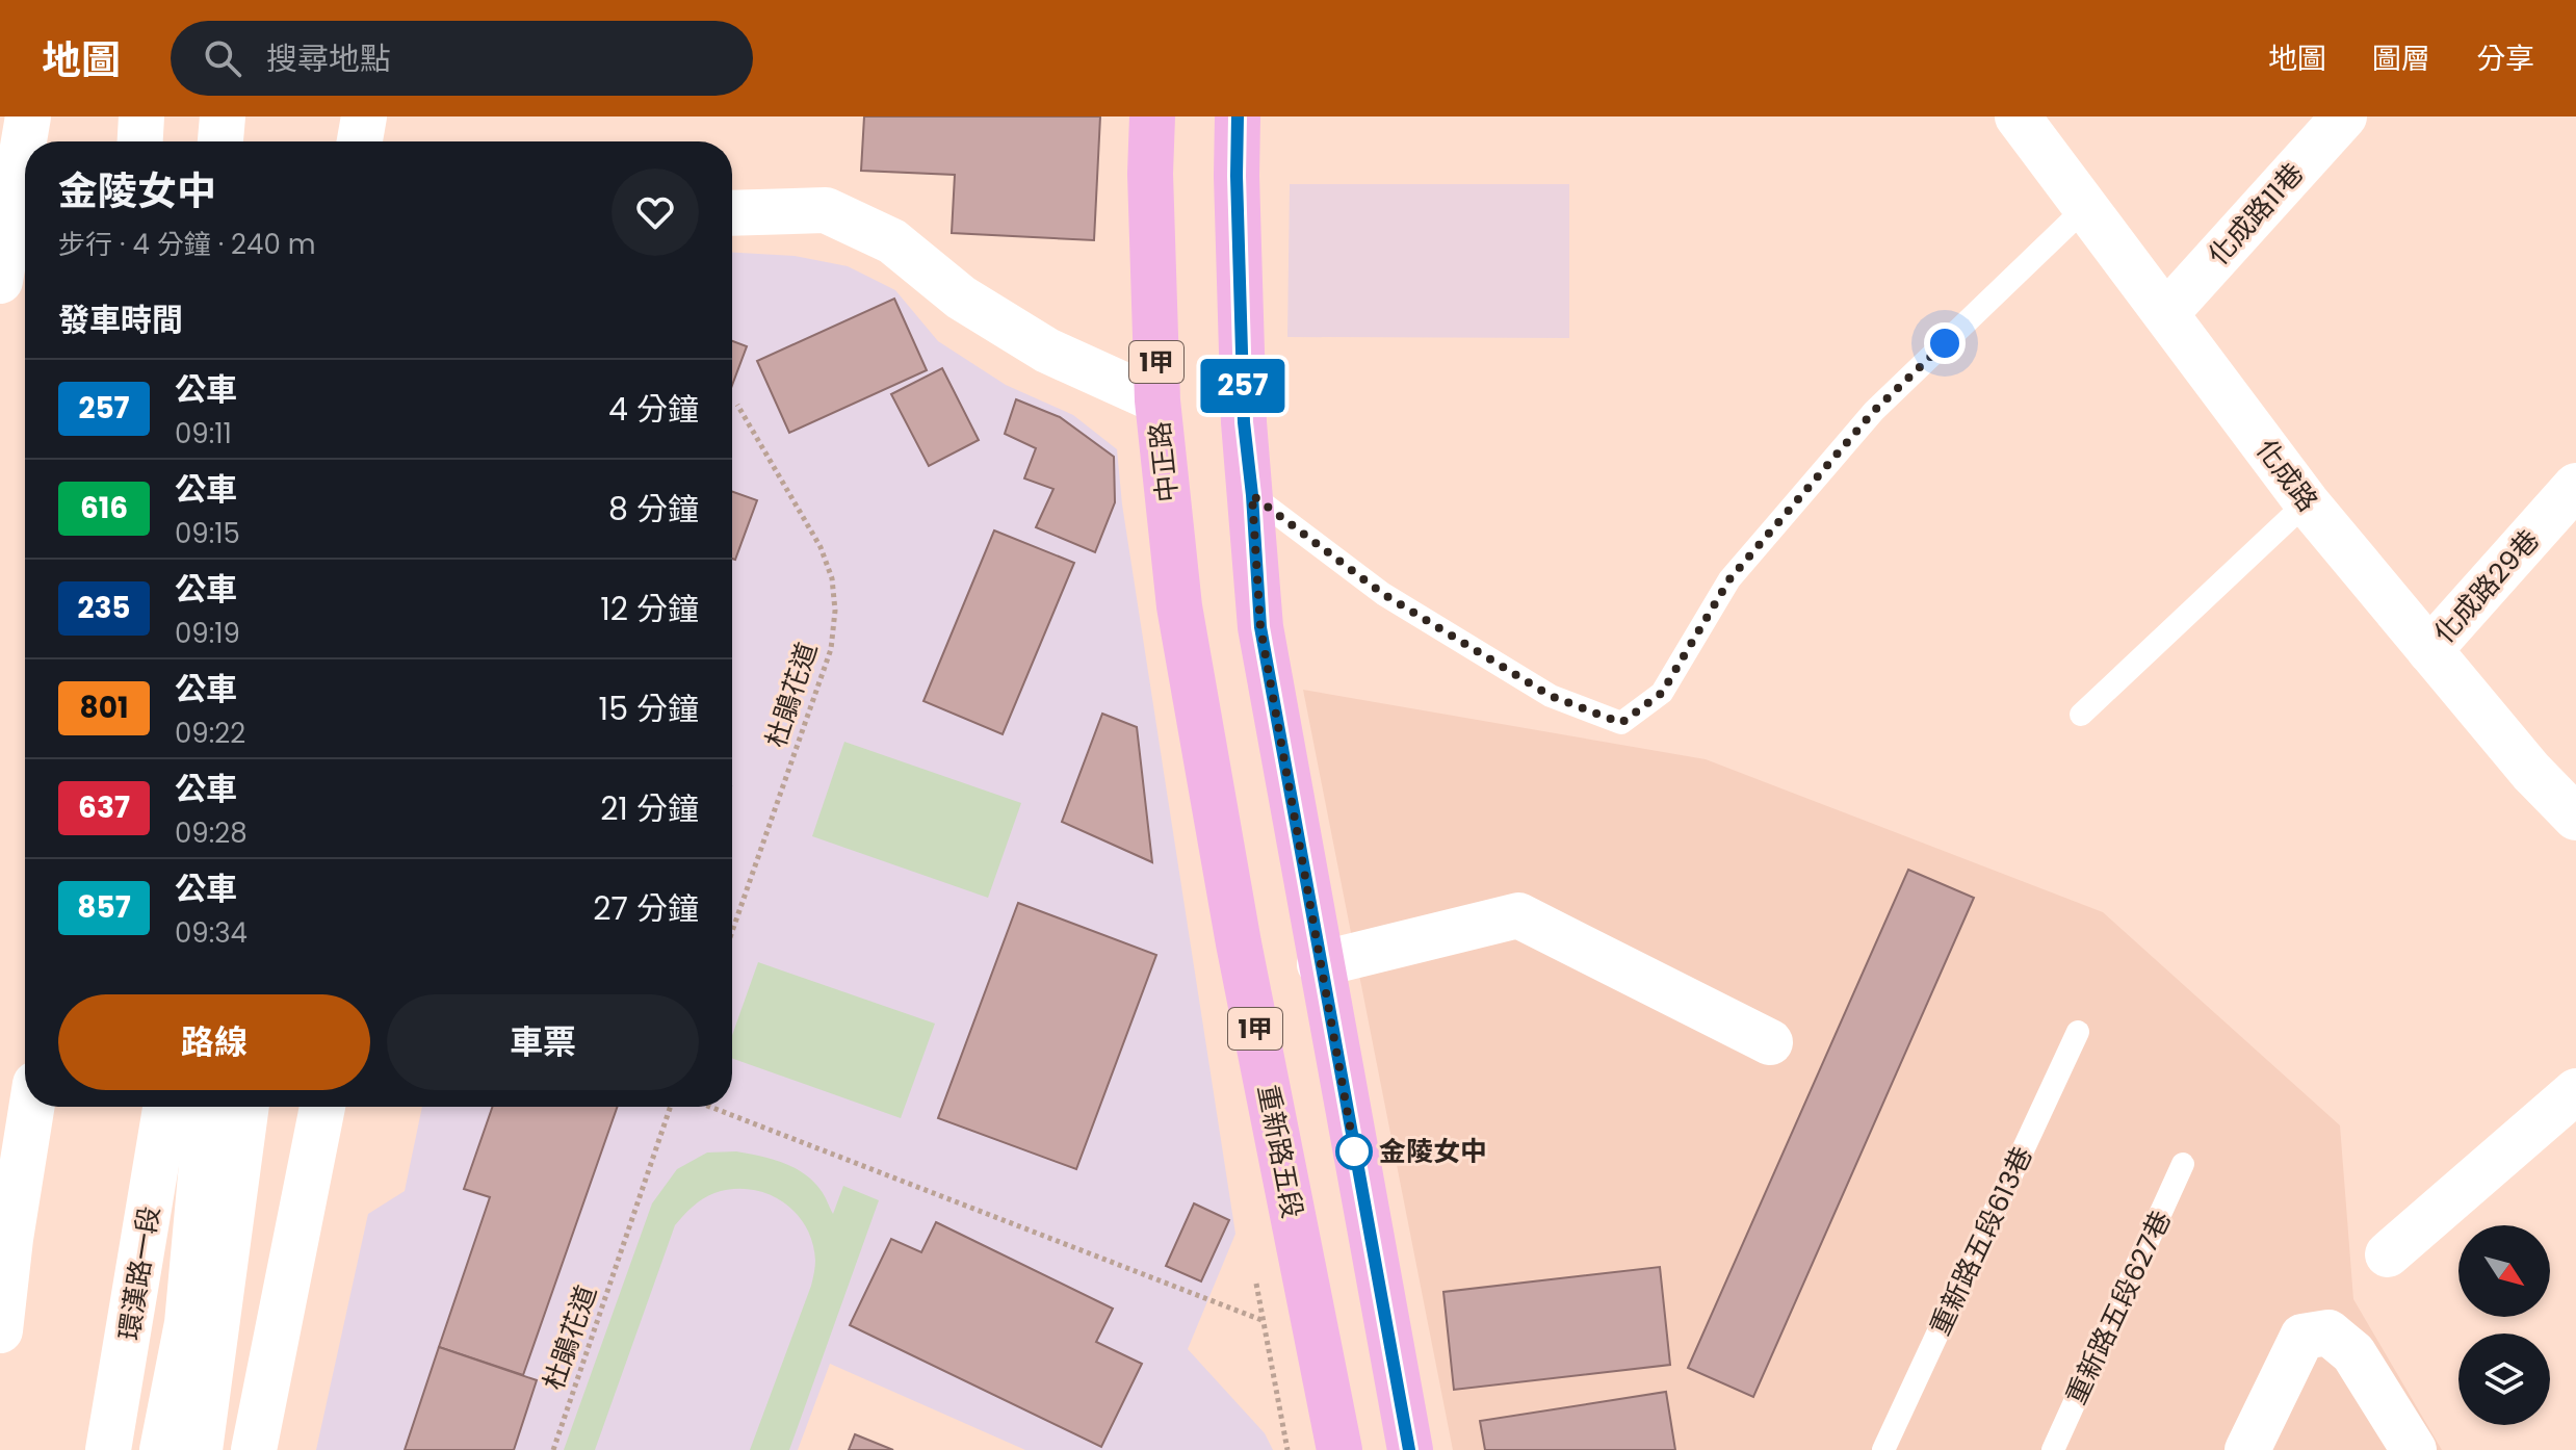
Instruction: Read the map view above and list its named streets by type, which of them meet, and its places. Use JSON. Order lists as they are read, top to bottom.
{
  "streets": {
    "main road": ["1甲", "中正路", "重新路五段"],
    "street": [
      "化成路11巷",
      "化成路",
      "化成路29巷",
      "環漢路一段"
    ],
    "lane": ["重新路五段613巷", "重新路五段627巷"],
    "path": ["杜鵑花道"]
  },
  "crossings": [
    ["化成路11巷", "化成路"],
    ["中正路", "重新路五段"],
    ["化成路", "化成路29巷"]
  ],
  "places": ["金陵女中"],
  "lines": ["bus line 257"],
  "north": "bottom right",
  "page": {
    "header": "地圖",
    "search": "搜尋地點",
    "nav": ["地圖", "圖層", "分享"],
    "on_map": "257",
    "heading": [
      ["金陵女中", "步行 · 4 分鐘 · 240 m"],
      "發車時間"
    ],
    "list": [
      {
        "mark": "257",
        "name": "公車",
        "note": "09:11",
        "value": "4 分鐘"
      },
      {
        "mark": "616",
        "name": "公車",
        "note": "09:15",
        "value": "8 分鐘"
      },
      {
        "mark": "235",
        "name": "公車",
        "note": "09:19",
        "value": "12 分鐘"
      },
      {
        "mark": "801",
        "name": "公車",
        "note": "09:22",
        "value": "15 分鐘"
      },
      {
        "mark": "637",
        "name": "公車",
        "note": "09:28",
        "value": "21 分鐘"
      },
      {
        "mark": "857",
        "name": "公車",
        "note": "09:34",
        "value": "27 分鐘"
      }
    ],
    "buttons": ["路線", "車票"]
  }
}
